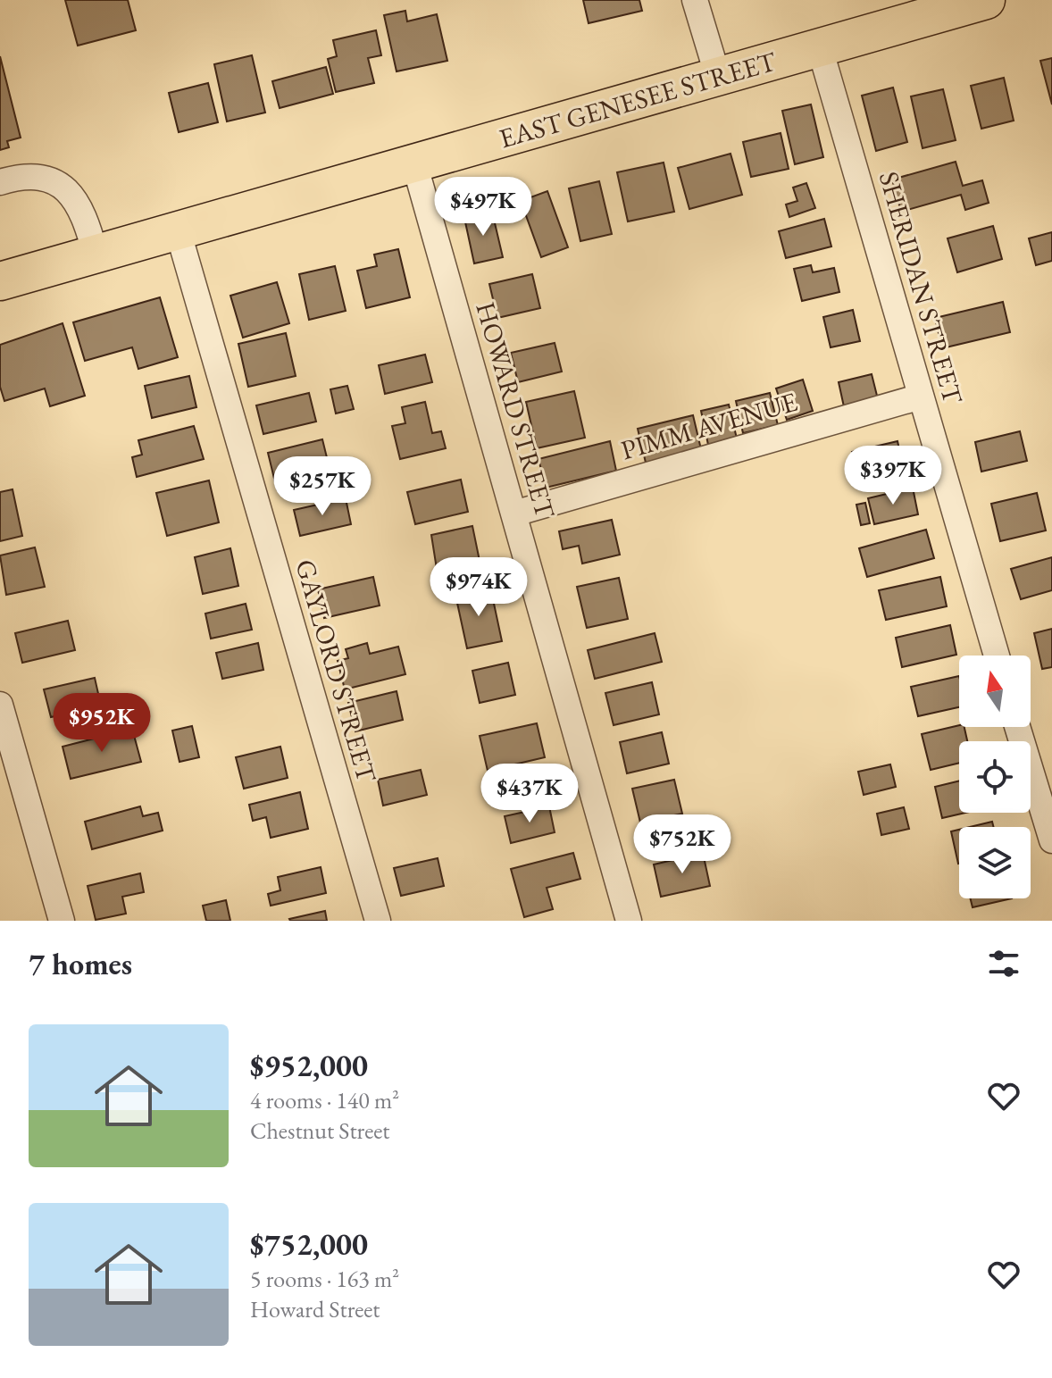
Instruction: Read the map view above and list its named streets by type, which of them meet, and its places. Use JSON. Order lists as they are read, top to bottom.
{
  "streets": {
    "highway": ["EAST GENESEE STREET"],
    "street": [
      "SHERIDAN STREET",
      "HOWARD STREET",
      "PIMM AVENUE",
      "GAYLORD STREET"
    ]
  },
  "crossings": [
    ["EAST GENESEE STREET", "SHERIDAN STREET"],
    ["EAST GENESEE STREET", "HOWARD STREET"],
    ["EAST GENESEE STREET", "GAYLORD STREET"],
    ["SHERIDAN STREET", "PIMM AVENUE"],
    ["HOWARD STREET", "PIMM AVENUE"]
  ],
  "north": "top",
  "page": {
    "price": [
      "$497K",
      "$397K",
      "$257K",
      "$974K",
      "$952K",
      "$437K",
      "$752K"
    ],
    "heading": "7 homes",
    "list": [
      {
        "name": "$952,000",
        "note": "4 rooms · 140 m² · Chestnut Street"
      },
      {
        "name": "$752,000",
        "note": "5 rooms · 163 m² · Howard Street"
      }
    ]
  }
}
